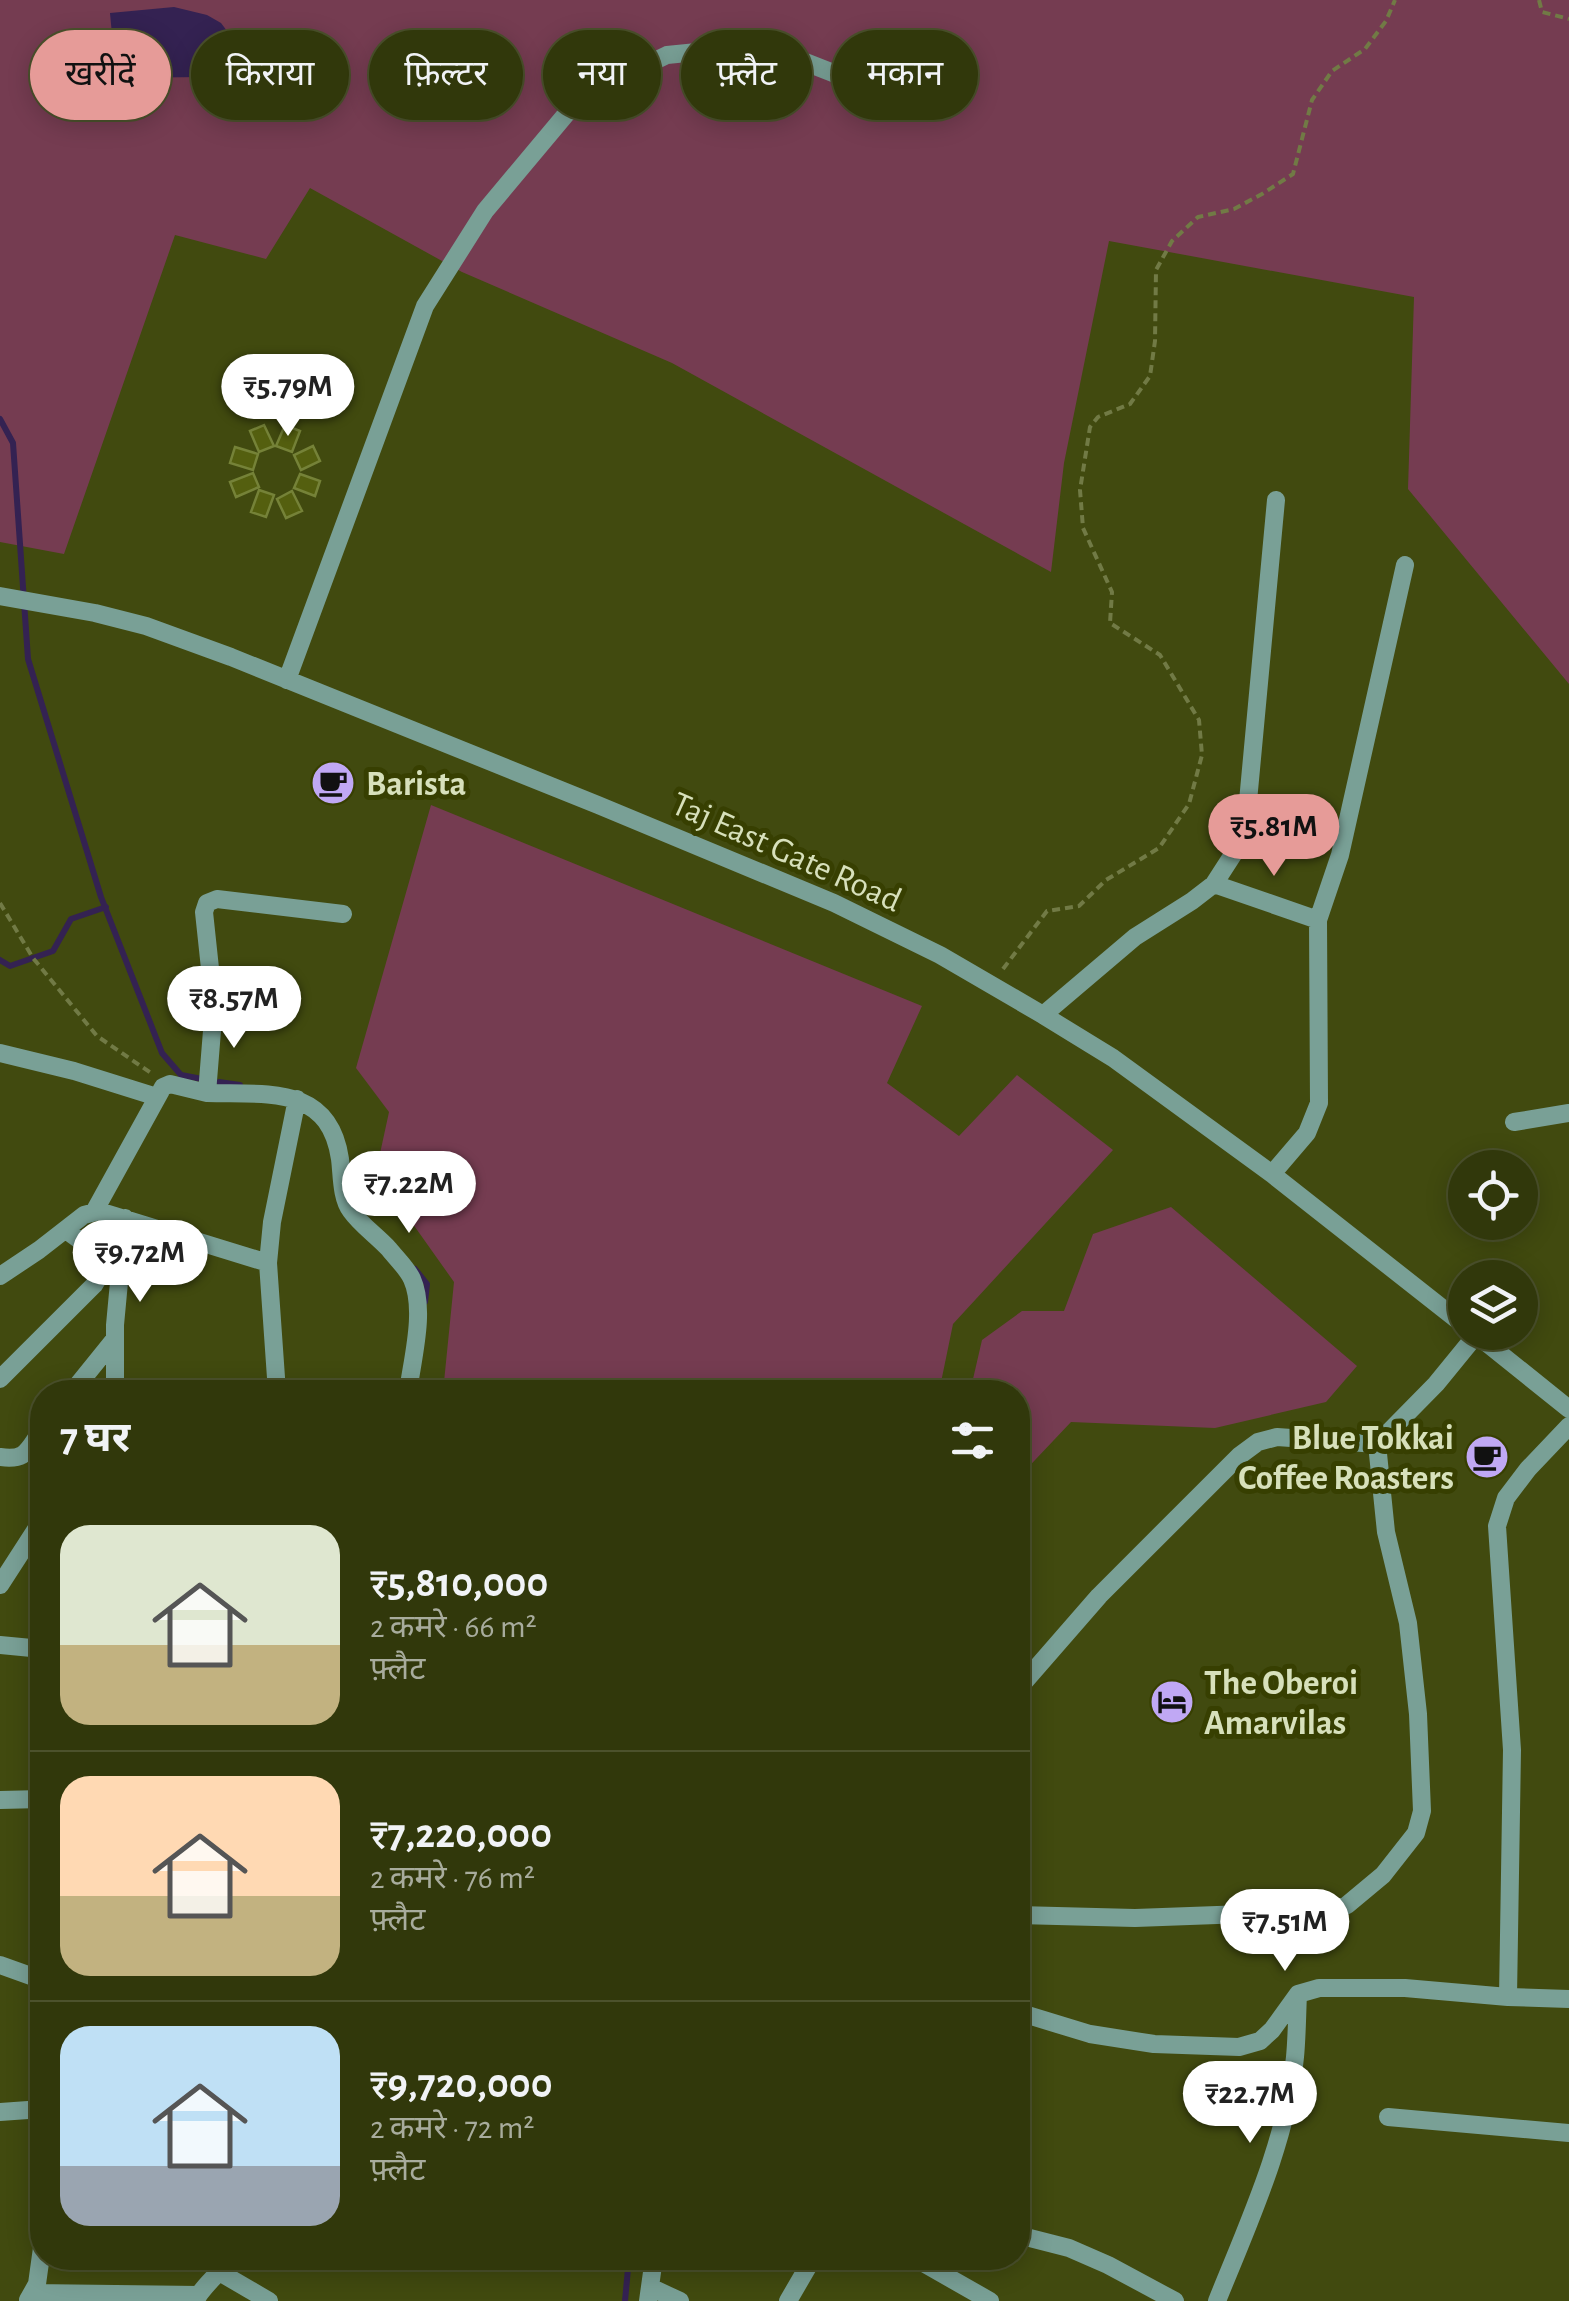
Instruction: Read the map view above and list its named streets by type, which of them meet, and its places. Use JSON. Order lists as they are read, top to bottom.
{
  "streets": {
    "street": ["Taj East Gate Road"]
  },
  "places": {
    "cafe": ["Barista", "Blue Tokkai Coffee Roasters"],
    "hotel": ["The Oberoi Amarvilas"]
  },
  "page": {
    "chip": [
      "खरीदें",
      "किराया",
      "फ़िल्टर",
      "नया",
      "फ़्लैट",
      "मकान"
    ],
    "price": [
      "₹5.79M",
      "₹5.81M",
      "₹8.57M",
      "₹7.22M",
      "₹9.72M",
      "₹7.51M",
      "₹22.7M"
    ],
    "heading": "7 घर",
    "list": [
      {
        "name": "₹5,810,000",
        "note": "2 कमरे · 66 m² · फ़्लैट"
      },
      {
        "name": "₹7,220,000",
        "note": "2 कमरे · 76 m² · फ़्लैट"
      },
      {
        "name": "₹9,720,000",
        "note": "2 कमरे · 72 m² · फ़्लैट"
      }
    ]
  }
}
